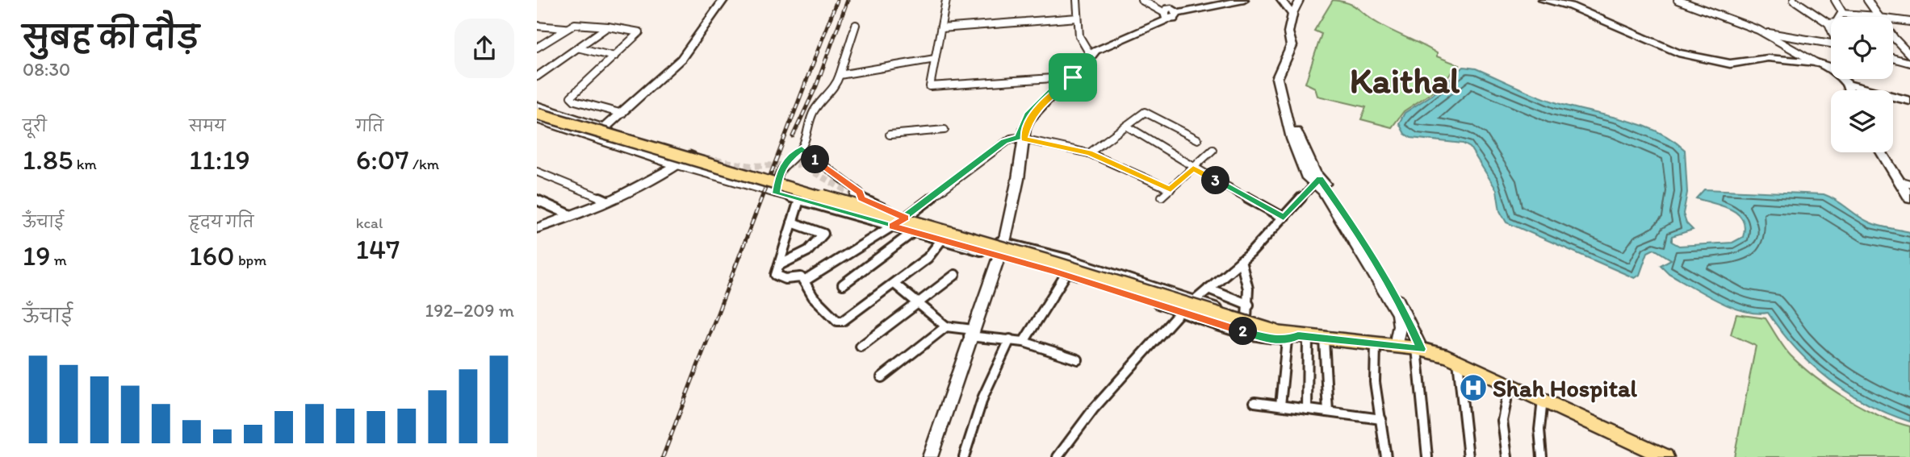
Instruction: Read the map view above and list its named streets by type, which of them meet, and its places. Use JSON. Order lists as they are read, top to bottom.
{
  "districts": ["Kaithal"],
  "places": {
    "hospital": ["Shah Hospital"]
  },
  "page": {
    "heading": ["सुबह की दौड़", "08:30"],
    "stats": [
      ["दूरी", "1.85 km"],
      ["समय", "11:19"],
      ["गति", "6:07 /km"],
      ["ऊँचाई", "19 m"],
      ["हृदय गति", "160 bpm"],
      ["kcal", "147"]
    ],
    "pins": ["1", "3", "2"],
    "chart": ["ऊँचाई", "192–209 m"]
  }
}
